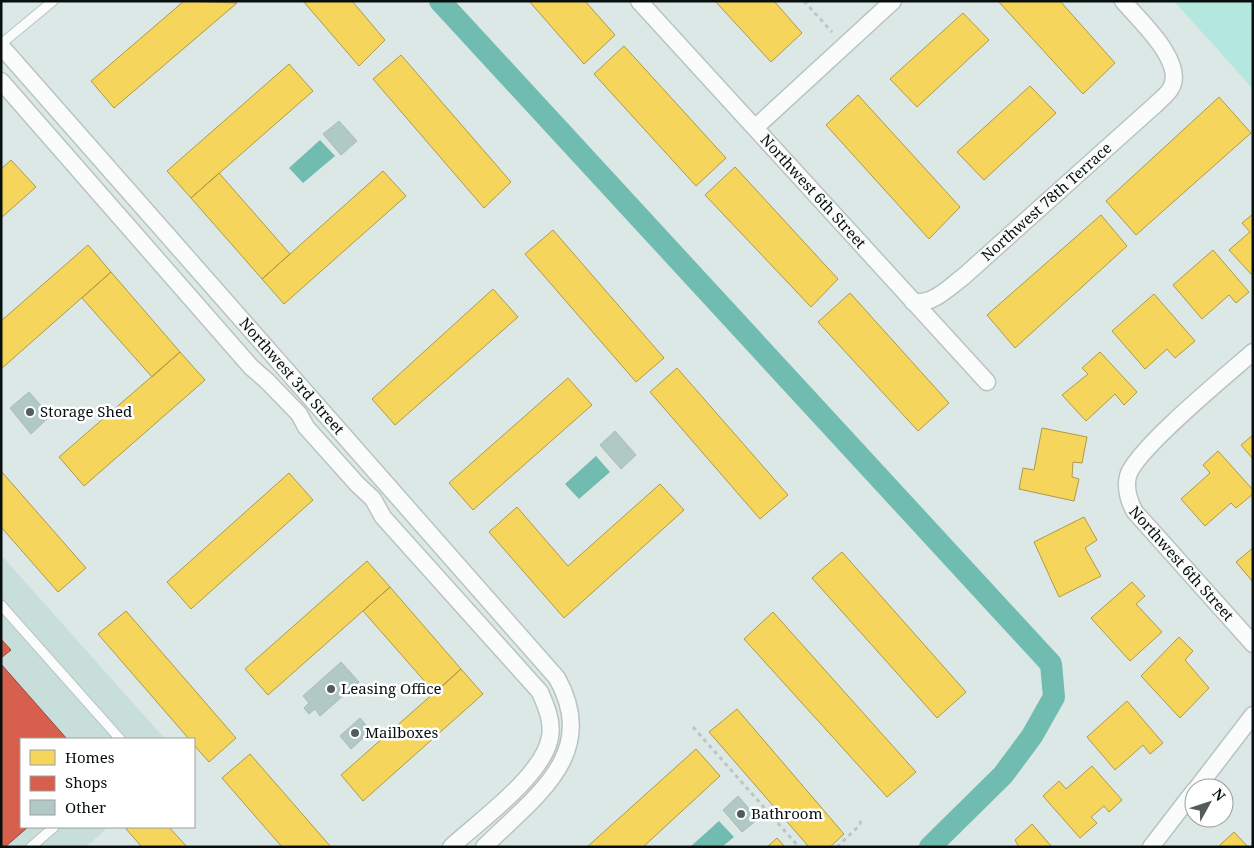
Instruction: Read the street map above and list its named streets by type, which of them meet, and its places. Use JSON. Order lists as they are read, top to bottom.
{
  "streets": {
    "street": ["Northwest 6th Street", "Northwest 78th Terrace", "Northwest 3rd Street"]
  },
  "crossings": [
    ["Northwest 6th Street", "Northwest 78th Terrace"]
  ],
  "places": [
    "Storage Shed",
    "Leasing Office",
    "Mailboxes",
    "Bathroom"
  ],
  "legend": ["Homes", "Shops", "Other"],
  "north": "top right"
}
